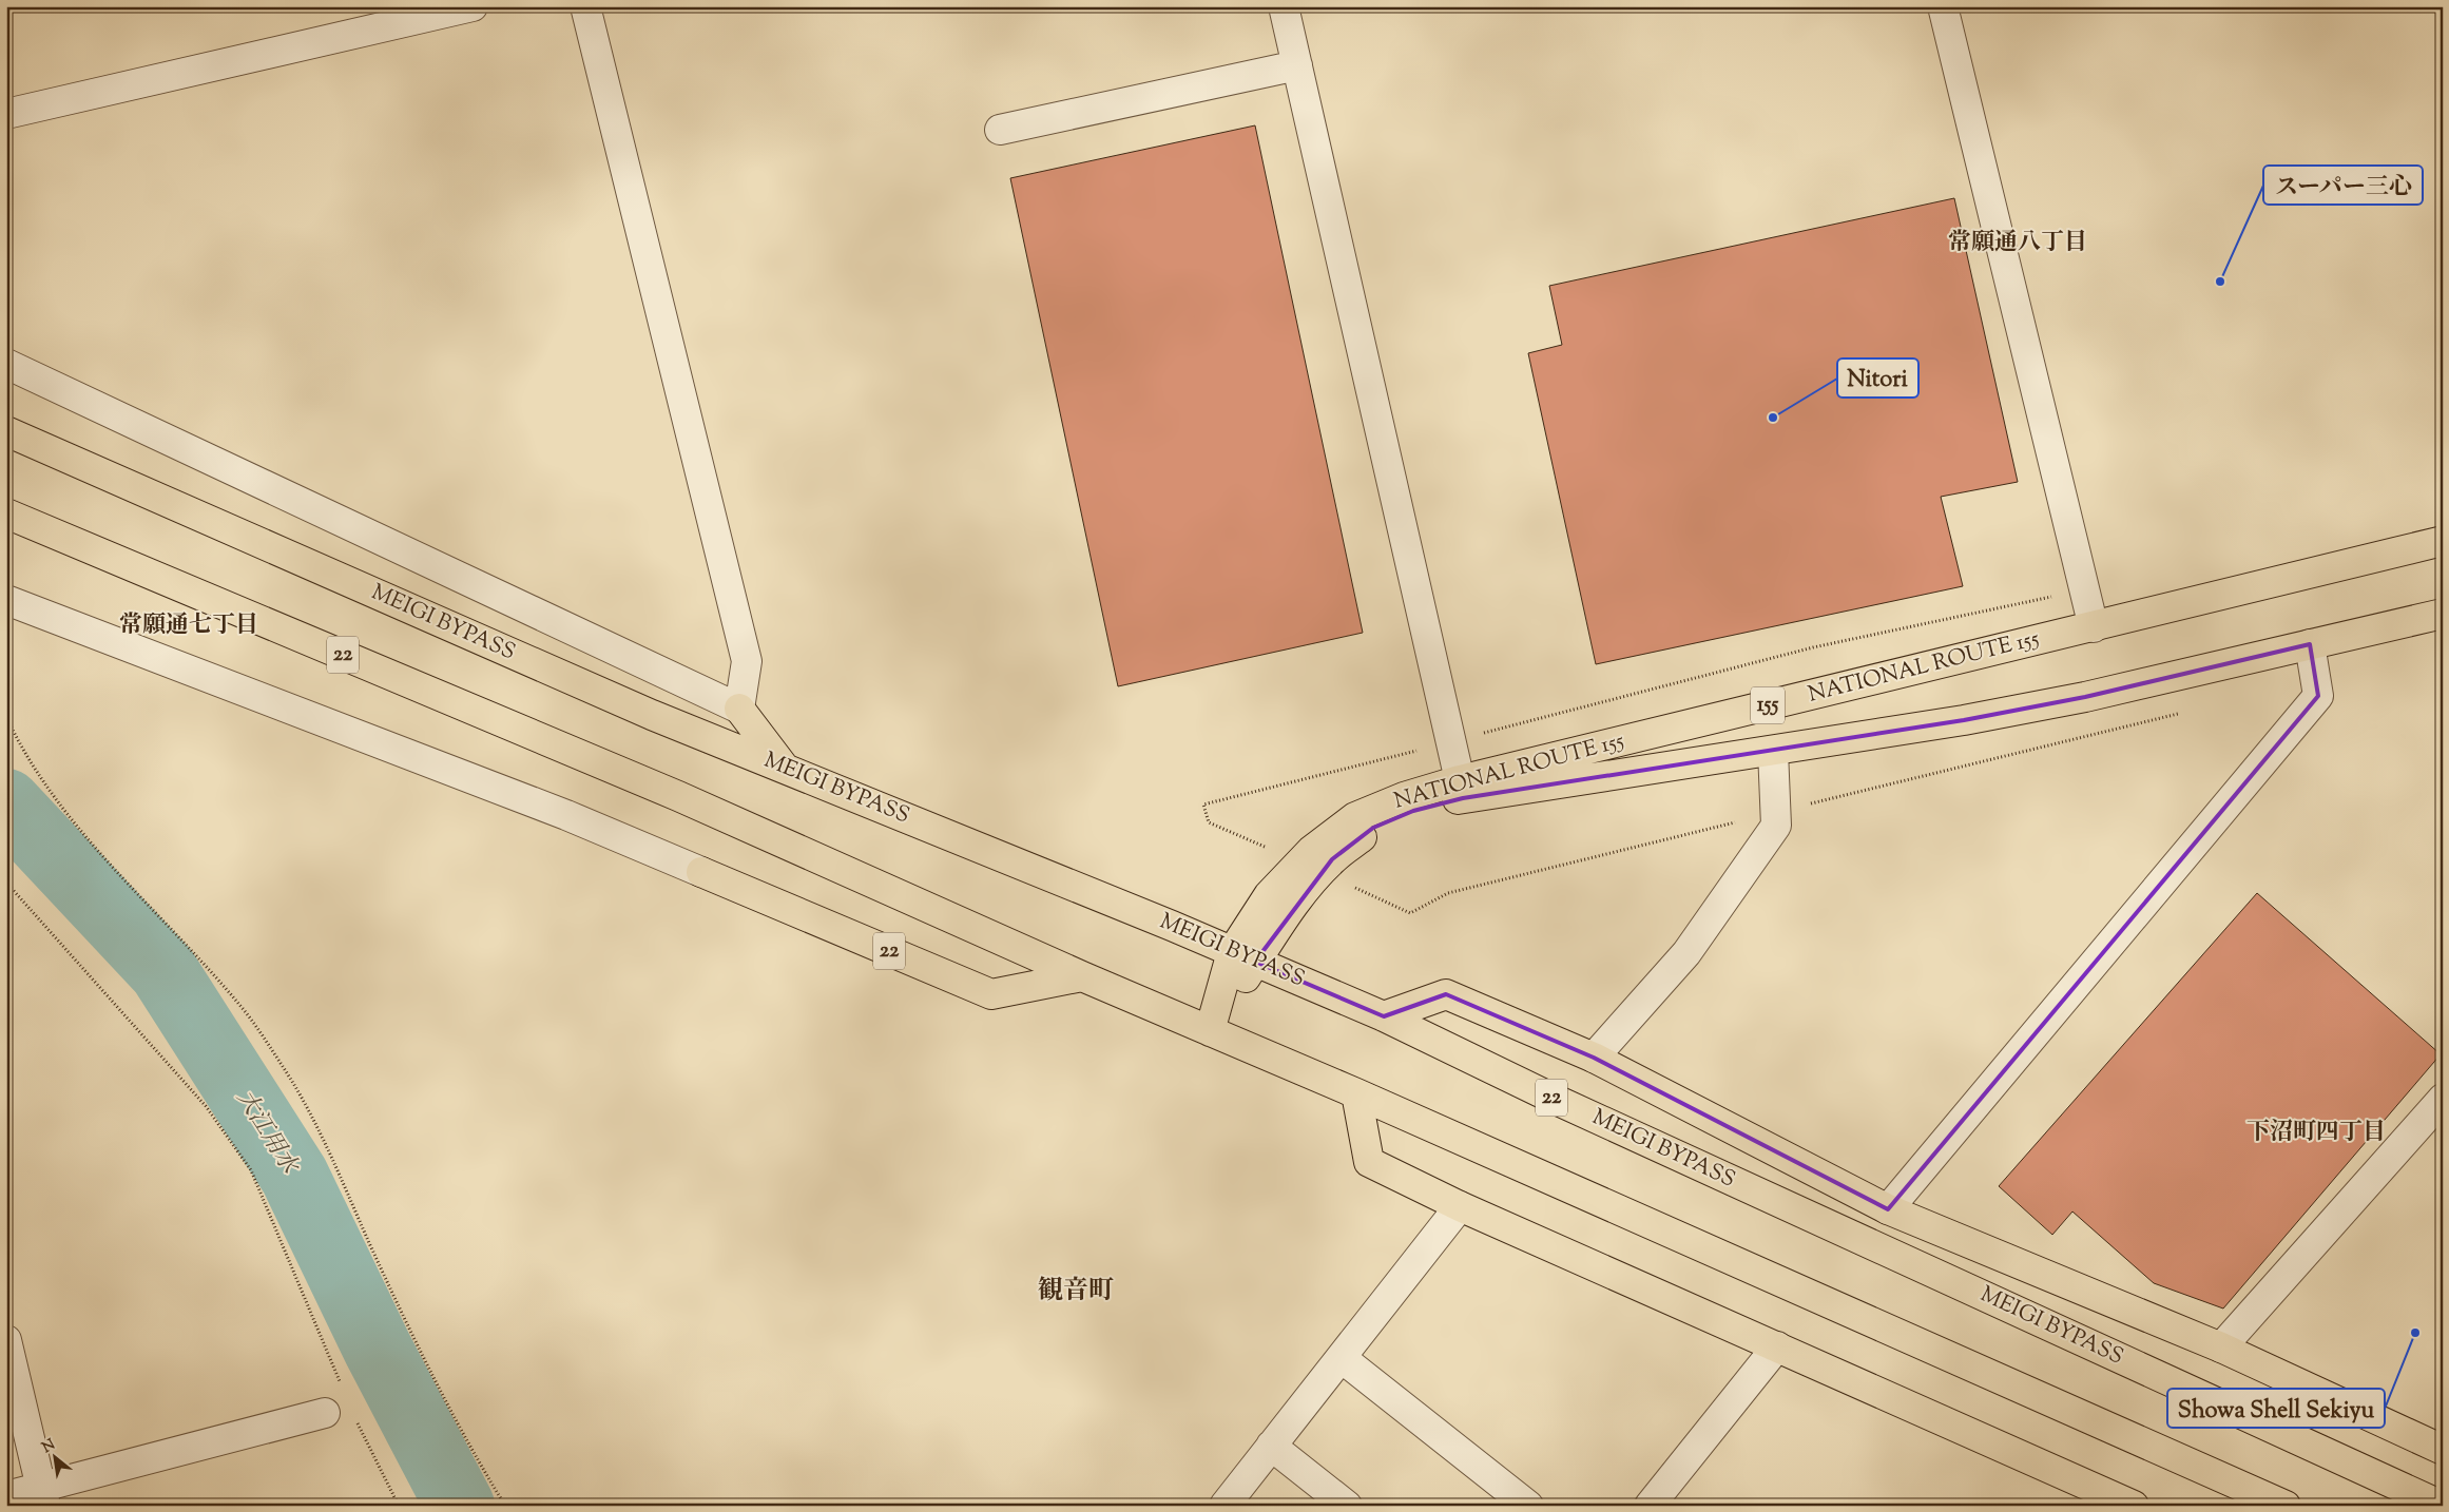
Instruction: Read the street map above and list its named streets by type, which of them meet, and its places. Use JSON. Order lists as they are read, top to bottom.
{
  "streets": {
    "highway": [
      "MEIGI BYPASS",
      "22",
      "NATIONAL ROUTE 155",
      "155"
    ]
  },
  "crossings": [
    ["MEIGI BYPASS", "22"],
    ["MEIGI BYPASS", "NATIONAL ROUTE 155"],
    ["22", "NATIONAL ROUTE 155"]
  ],
  "districts": [
    "常願通八丁目",
    "常願通七丁目",
    "下沼町四丁目",
    "観音町"
  ],
  "water": ["大江用水"],
  "places": ["スーパー三心", "Nitori", "Showa Shell Sekiyu"],
  "north": "top left"
}
